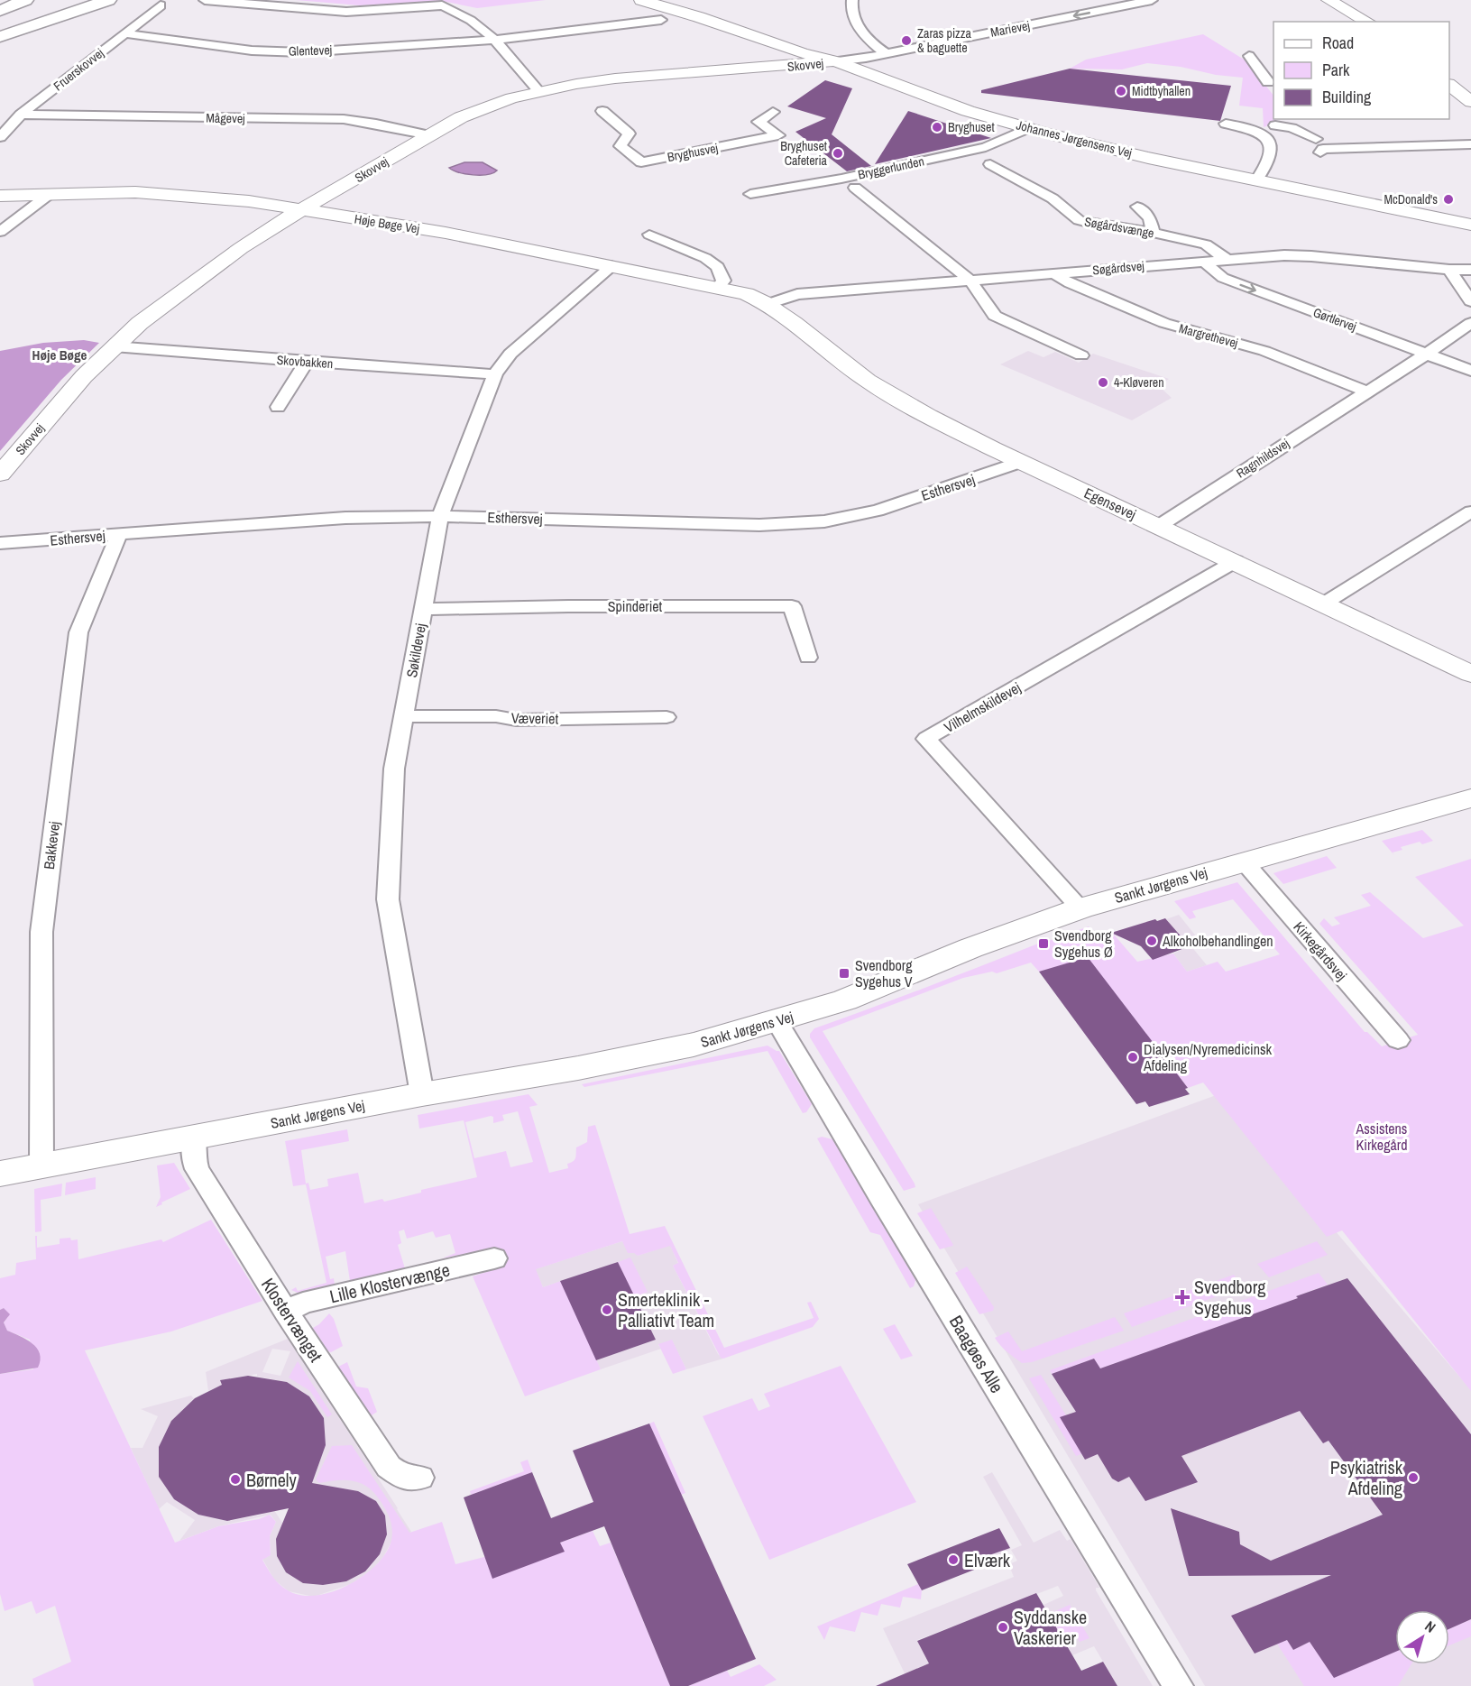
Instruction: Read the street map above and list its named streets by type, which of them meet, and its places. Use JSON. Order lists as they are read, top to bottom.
{
  "streets": {
    "street": [
      "Marievej",
      "Glentevej",
      "Skovvej",
      "Fruerskovvej",
      "Mågevej",
      "Johannes Jørgensens Vej",
      "Bryghusvej",
      "Bryggerlunden",
      "Høje Bøge Vej",
      "Søgårdsvænge",
      "Søgårdsvej",
      "Gørtlervej",
      "Margrethevej",
      "Skovbakken",
      "Ragnhildsvej",
      "Esthersvej",
      "Egensevej",
      "Spinderiet",
      "Søkildevej",
      "Vilhelmskildevej",
      "Væveriet",
      "Bakkevej",
      "Sankt Jørgens Vej",
      "Kirkegårdsvej",
      "Lille Klostervænge",
      "Klostervænget",
      "Baagøes Alle"
    ]
  },
  "crossings": [
    ["Marievej", "Skovvej"],
    ["Marievej", "Johannes Jørgensens Vej"],
    ["Glentevej", "Fruerskovvej"],
    ["Skovvej", "Mågevej"],
    ["Skovvej", "Johannes Jørgensens Vej"],
    ["Skovvej", "Høje Bøge Vej"],
    ["Skovvej", "Skovbakken"],
    ["Fruerskovvej", "Mågevej"],
    ["Johannes Jørgensens Vej", "Bryggerlunden"],
    ["Høje Bøge Vej", "Søgårdsvej"],
    ["Høje Bøge Vej", "Egensevej"],
    ["Høje Bøge Vej", "Søkildevej"],
    ["Søgårdsvænge", "Søgårdsvej"],
    ["Søgårdsvej", "Gørtlervej"],
    ["Søgårdsvej", "Margrethevej"],
    ["Søgårdsvej", "Egensevej"],
    ["Gørtlervej", "Ragnhildsvej"],
    ["Margrethevej", "Ragnhildsvej"],
    ["Skovbakken", "Søkildevej"],
    ["Ragnhildsvej", "Egensevej"],
    ["Esthersvej", "Egensevej"],
    ["Esthersvej", "Søkildevej"],
    ["Esthersvej", "Bakkevej"],
    ["Egensevej", "Vilhelmskildevej"],
    ["Spinderiet", "Søkildevej"],
    ["Søkildevej", "Væveriet"],
    ["Søkildevej", "Sankt Jørgens Vej"],
    ["Vilhelmskildevej", "Sankt Jørgens Vej"],
    ["Bakkevej", "Sankt Jørgens Vej"],
    ["Sankt Jørgens Vej", "Kirkegårdsvej"],
    ["Sankt Jørgens Vej", "Klostervænget"],
    ["Sankt Jørgens Vej", "Baagøes Alle"],
    ["Lille Klostervænge", "Klostervænget"]
  ],
  "one_way": ["Marievej", "Gørtlervej"],
  "districts": ["Høje Bøge"],
  "parks": ["Assistens Kirkegård"],
  "places": {
    "other": [
      "Zaras pizza & baguette",
      "Midtbyhallen",
      "Bryghuset",
      "Bryghuset Cafeteria",
      "McDonald's",
      "4-Kløveren",
      "Alkoholbehandlingen",
      "Dialysen/Nyremedicinsk Afdeling",
      "Smerteklinik - Palliativt Team",
      "Psykiatrisk Afdeling",
      "Børnely",
      "Elværk",
      "Syddanske Vaskerier"
    ],
    "transit": ["Svendborg Sygehus Ø", "Svendborg Sygehus V"],
    "health": ["Svendborg Sygehus"]
  },
  "legend": ["Road", "Park", "Building"],
  "north": "top right"
}
